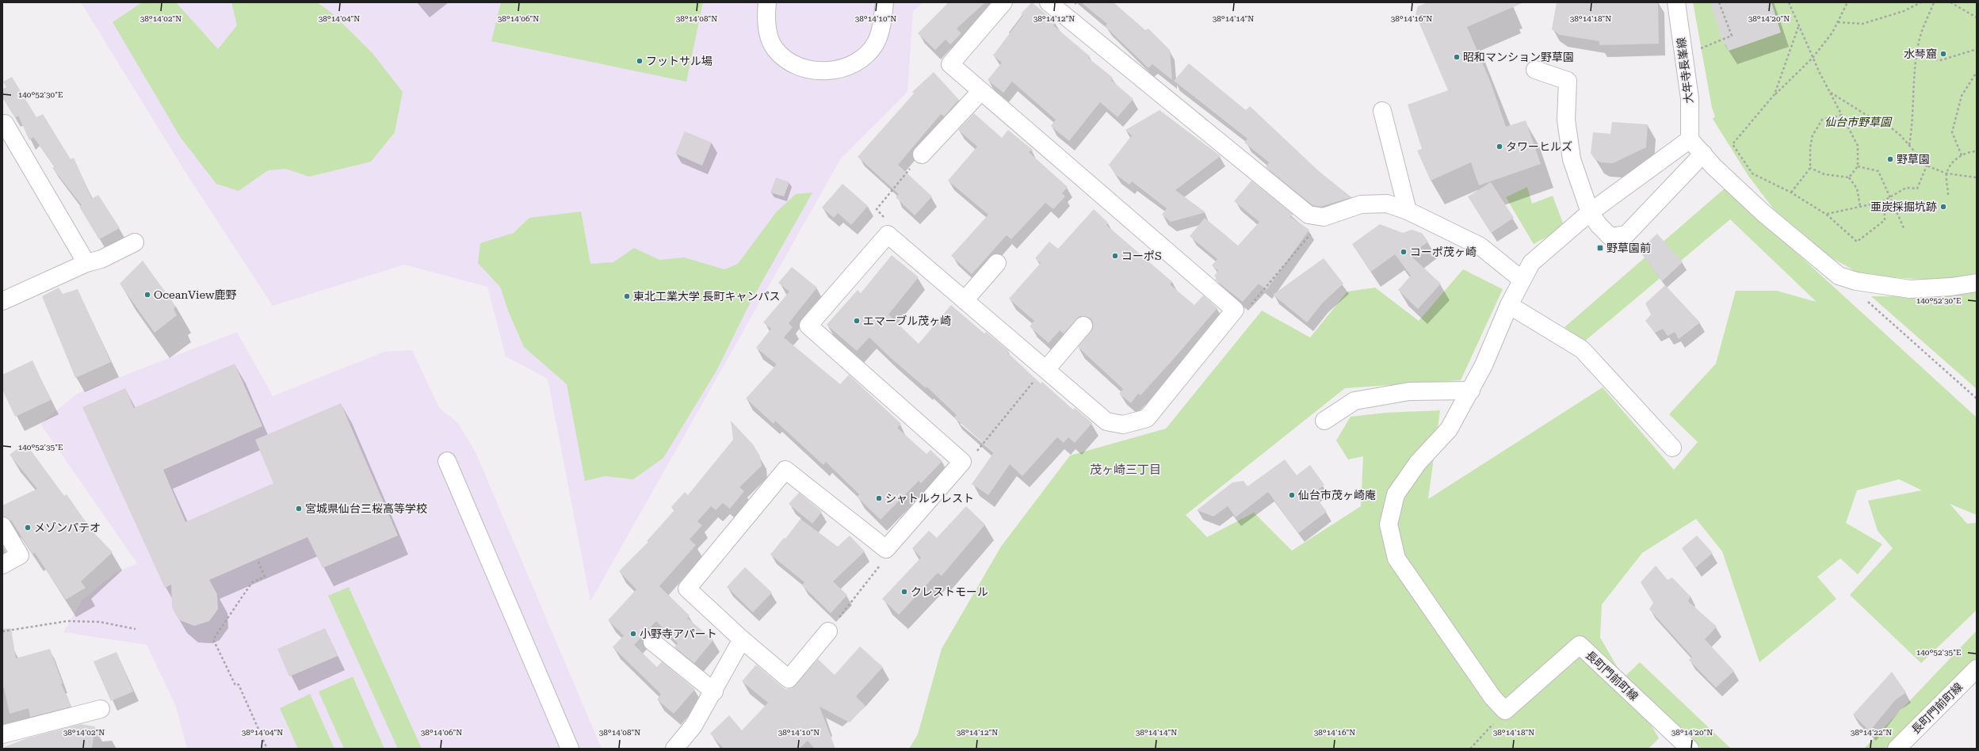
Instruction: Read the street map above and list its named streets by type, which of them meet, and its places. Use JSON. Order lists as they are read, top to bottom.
{
  "streets": {
    "street": ["大年寺長峯線", "長町門前町線"]
  },
  "districts": ["茂ヶ崎三丁目"],
  "parks": ["仙台市野草園"],
  "places": {
    "other": [
      "水琴窟",
      "昭和マンション野草園",
      "フットサル場",
      "タワーヒルズ",
      "野草園",
      "亜炭採掘坑跡",
      "コーポ茂ヶ崎",
      "コーポS",
      "OceanView鹿野",
      "東北工業大学 長町キャンパス",
      "エマーブル茂ヶ崎",
      "仙台市茂ヶ崎庵",
      "シャトルクレスト",
      "宮城県仙台三桜高等学校",
      "メゾンパテオ",
      "クレストモール",
      "小野寺アパート"
    ],
    "transit": ["野草園前"]
  },
  "coordinates": [
    "38°14'02\"N",
    "38°14'04\"N",
    "38°14'06\"N",
    "38°14'08\"N",
    "38°14'10\"N",
    "38°14'12\"N",
    "38°14'14\"N",
    "38°14'16\"N",
    "38°14'18\"N",
    "38°14'20\"N",
    "140°52'30\"E",
    "140°52'35\"E",
    "38°14'22\"N"
  ]
}
